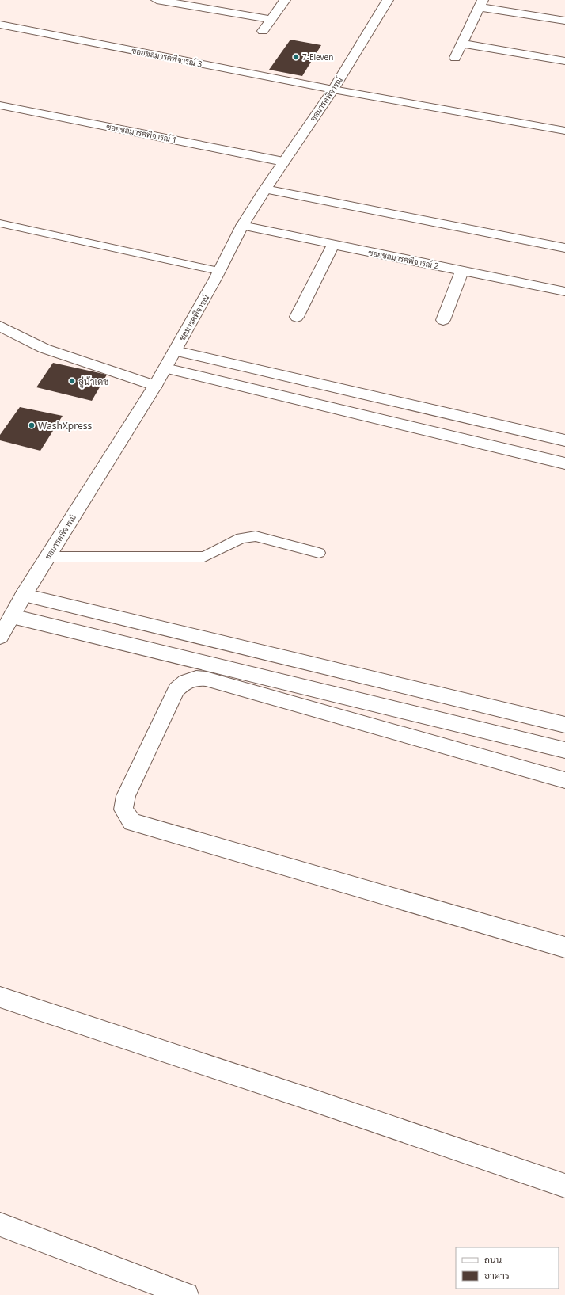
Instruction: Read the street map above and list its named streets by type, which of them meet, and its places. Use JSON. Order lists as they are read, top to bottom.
{
  "streets": {
    "street": [
      "ซอยชลมารคพิจารณ์ 3",
      "ชลมารคพิจารณ์",
      "ซอยชลมารคพิจารณ์ 1",
      "ซอยชลมารคพิจารณ์ 2"
    ]
  },
  "crossings": [
    ["ซอยชลมารคพิจารณ์ 3", "ชลมารคพิจารณ์"],
    ["ชลมารคพิจารณ์", "ซอยชลมารคพิจารณ์ 1"],
    ["ชลมารคพิจารณ์", "ซอยชลมารคพิจารณ์ 2"]
  ],
  "places": ["7-Eleven", "อู่น้าเดช", "WashXpress"],
  "legend": ["ถนน", "อาคาร"]
}
